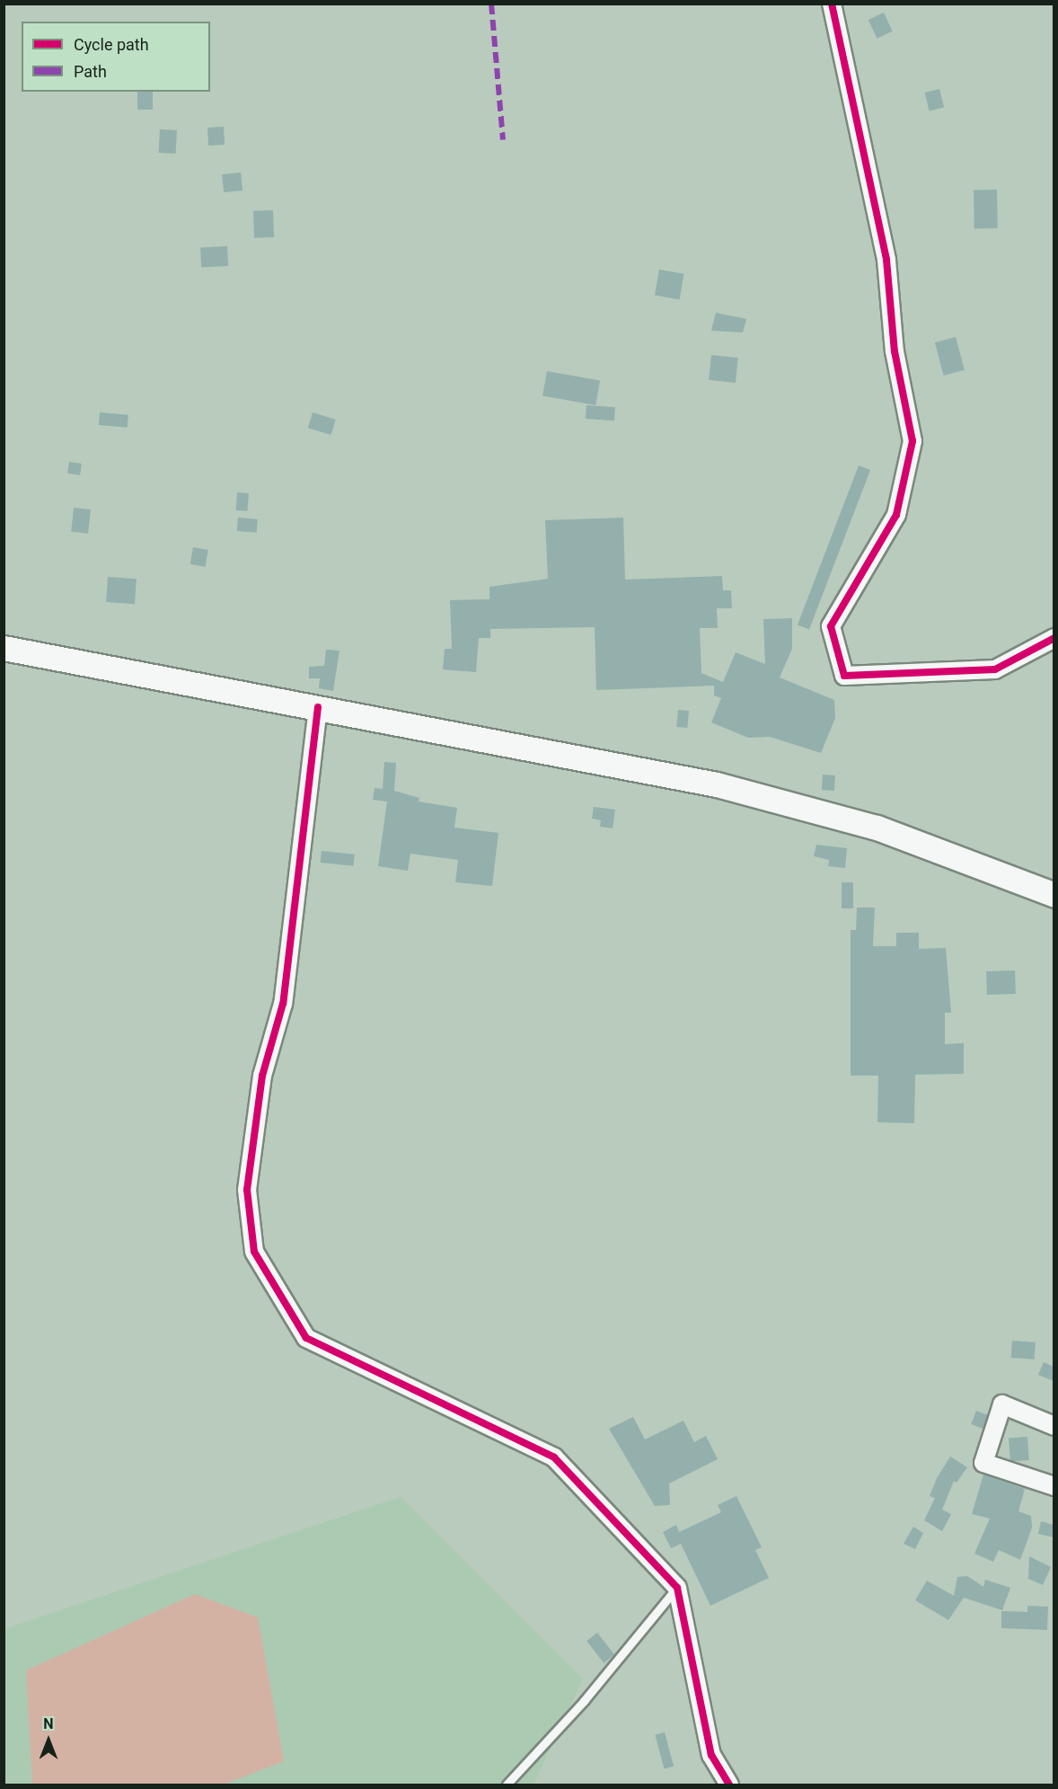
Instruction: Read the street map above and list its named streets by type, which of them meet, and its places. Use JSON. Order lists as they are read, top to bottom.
{
  "legend": ["Cycle path", "Path"],
  "north": "top"
}
